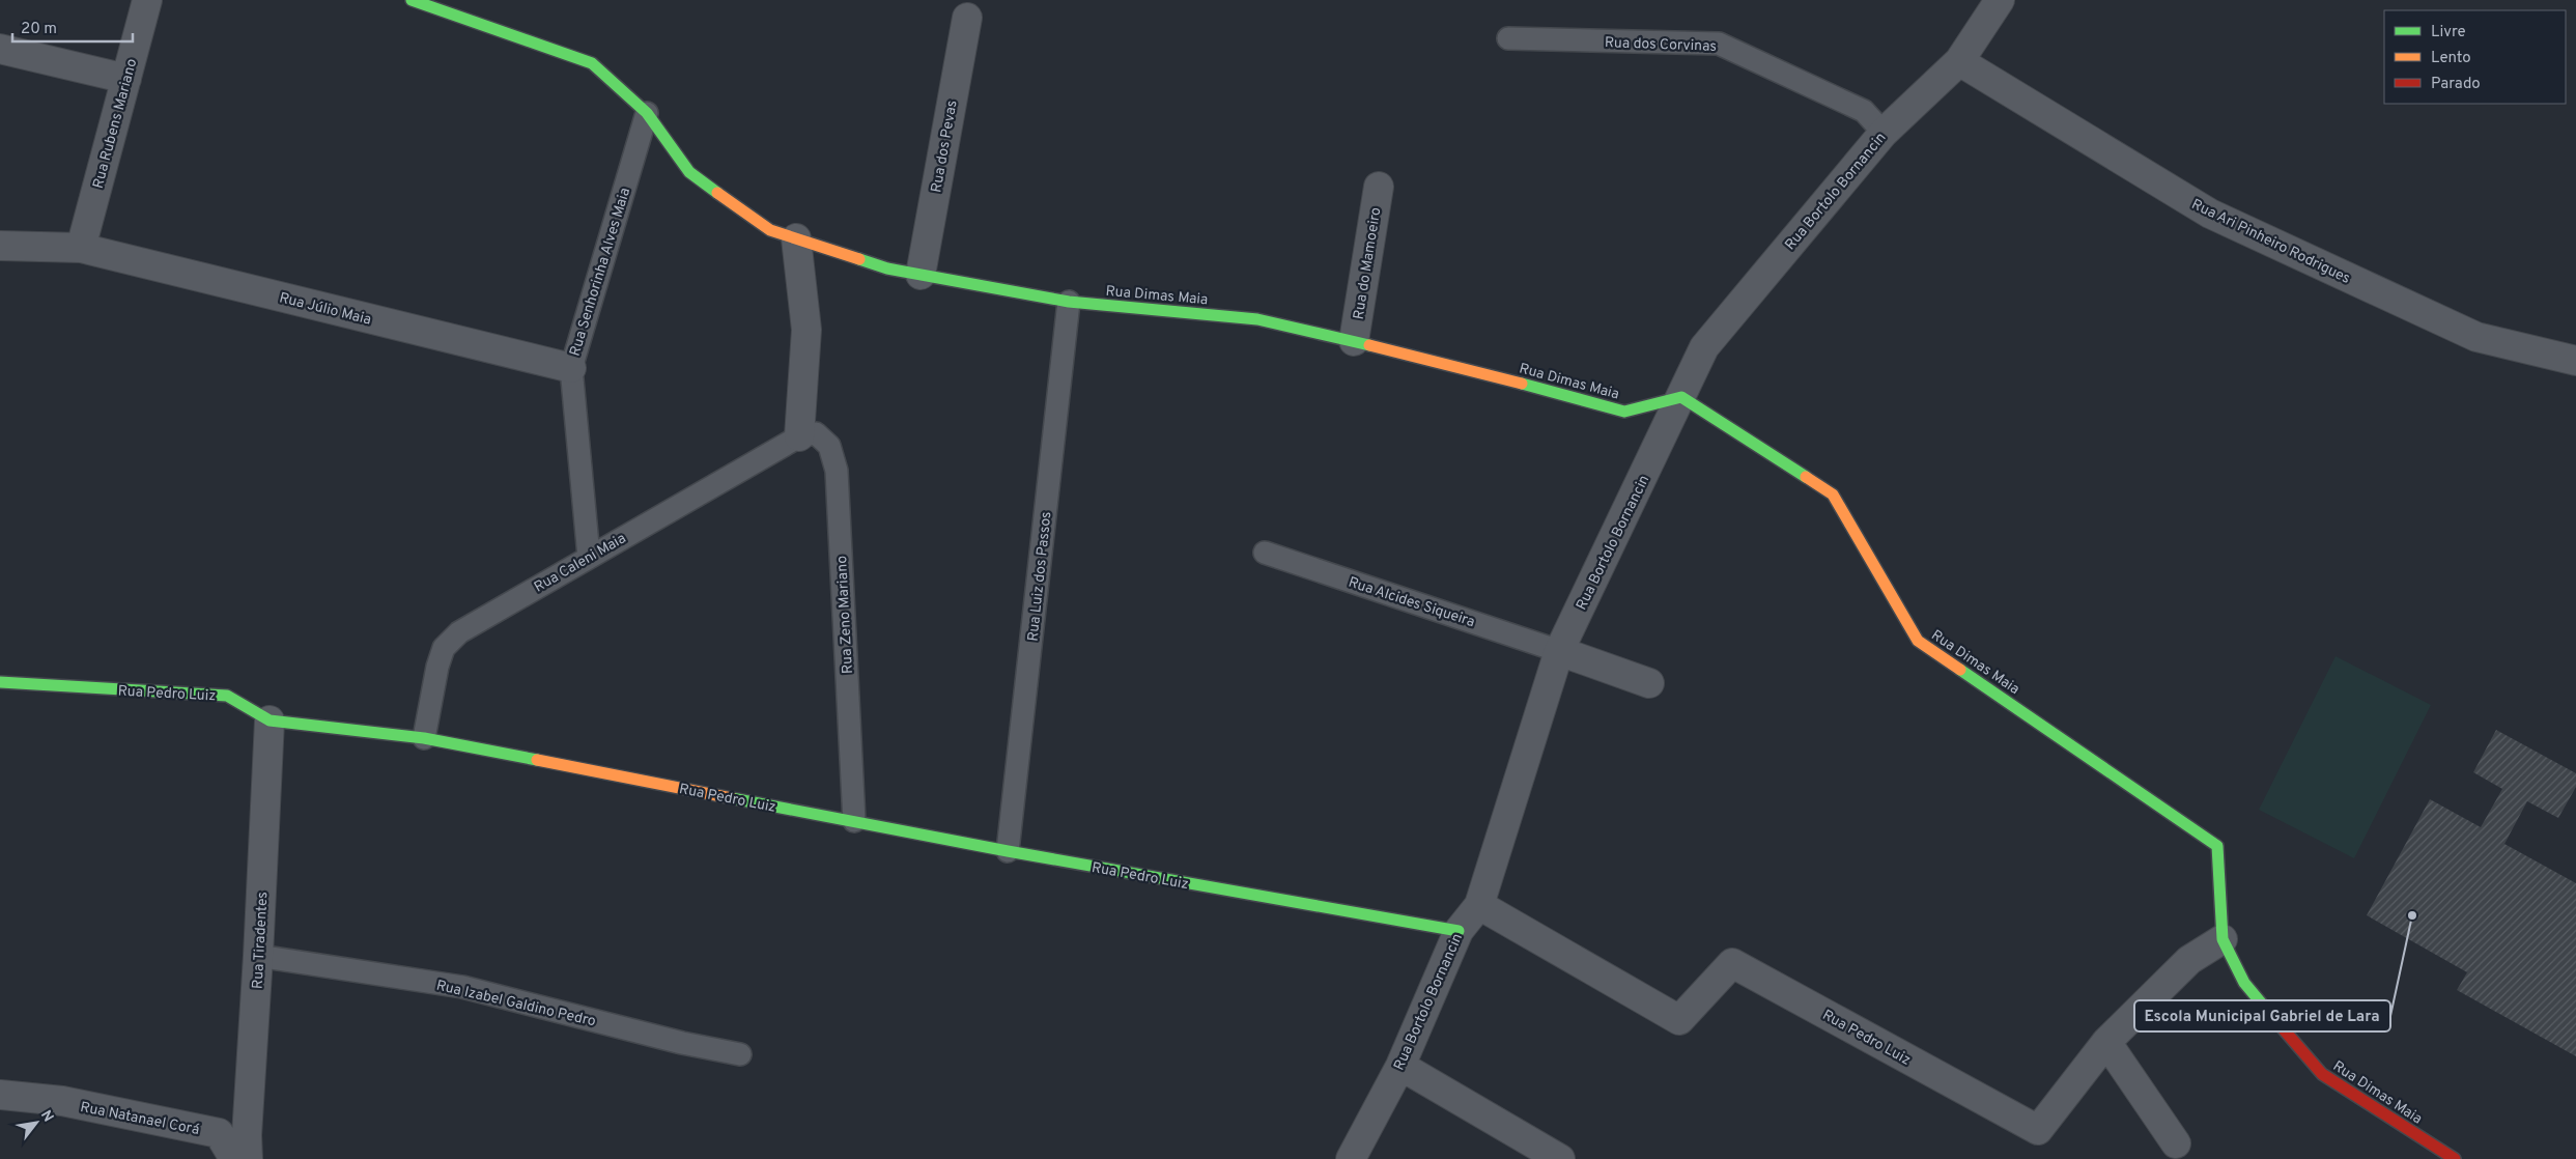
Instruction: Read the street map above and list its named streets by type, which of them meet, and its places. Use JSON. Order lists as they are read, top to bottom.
{
  "streets": {
    "street": [
      "Rua Rubens Mariano",
      "Rua dos Pevas",
      "Rua Bortolo Bornancin",
      "Rua Ari Pinheiro Rodrigues",
      "Rua do Mamoeiro",
      "Rua Dimas Maia",
      "Rua Júlio Maia",
      "Rua Pedro Luiz",
      "Rua Tiradentes",
      "Rua Natanael Corá"
    ],
    "lane": [
      "Rua dos Corvinas",
      "Rua Senhorinha Alves Maia",
      "Rua Caleni Maia",
      "Rua Luiz dos Passos",
      "Rua Alcides Siqueira",
      "Rua Zeno Mariano",
      "Rua Izabel Galdino Pedro"
    ]
  },
  "crossings": [
    ["Rua dos Corvinas", "Rua Bortolo Bornancin"],
    ["Rua Rubens Mariano", "Rua Júlio Maia"],
    ["Rua dos Pevas", "Rua Dimas Maia"],
    ["Rua Bortolo Bornancin", "Rua Ari Pinheiro Rodrigues"],
    ["Rua Bortolo Bornancin", "Rua Dimas Maia"],
    ["Rua Bortolo Bornancin", "Rua Alcides Siqueira"],
    ["Rua Bortolo Bornancin", "Rua Pedro Luiz"],
    ["Rua do Mamoeiro", "Rua Dimas Maia"],
    ["Rua Senhorinha Alves Maia", "Rua Dimas Maia"],
    ["Rua Senhorinha Alves Maia", "Rua Júlio Maia"],
    ["Rua Senhorinha Alves Maia", "Rua Caleni Maia"],
    ["Rua Dimas Maia", "Rua Luiz dos Passos"],
    ["Rua Dimas Maia", "Rua Pedro Luiz"],
    ["Rua Caleni Maia", "Rua Zeno Mariano"],
    ["Rua Caleni Maia", "Rua Pedro Luiz"],
    ["Rua Luiz dos Passos", "Rua Pedro Luiz"],
    ["Rua Zeno Mariano", "Rua Pedro Luiz"],
    ["Rua Pedro Luiz", "Rua Tiradentes"],
    ["Rua Tiradentes", "Rua Izabel Galdino Pedro"]
  ],
  "places": ["Escola Municipal Gabriel de Lara"],
  "legend": ["Livre", "Lento", "Parado"],
  "scale_bar": "20 m",
  "north": "top right"
}
